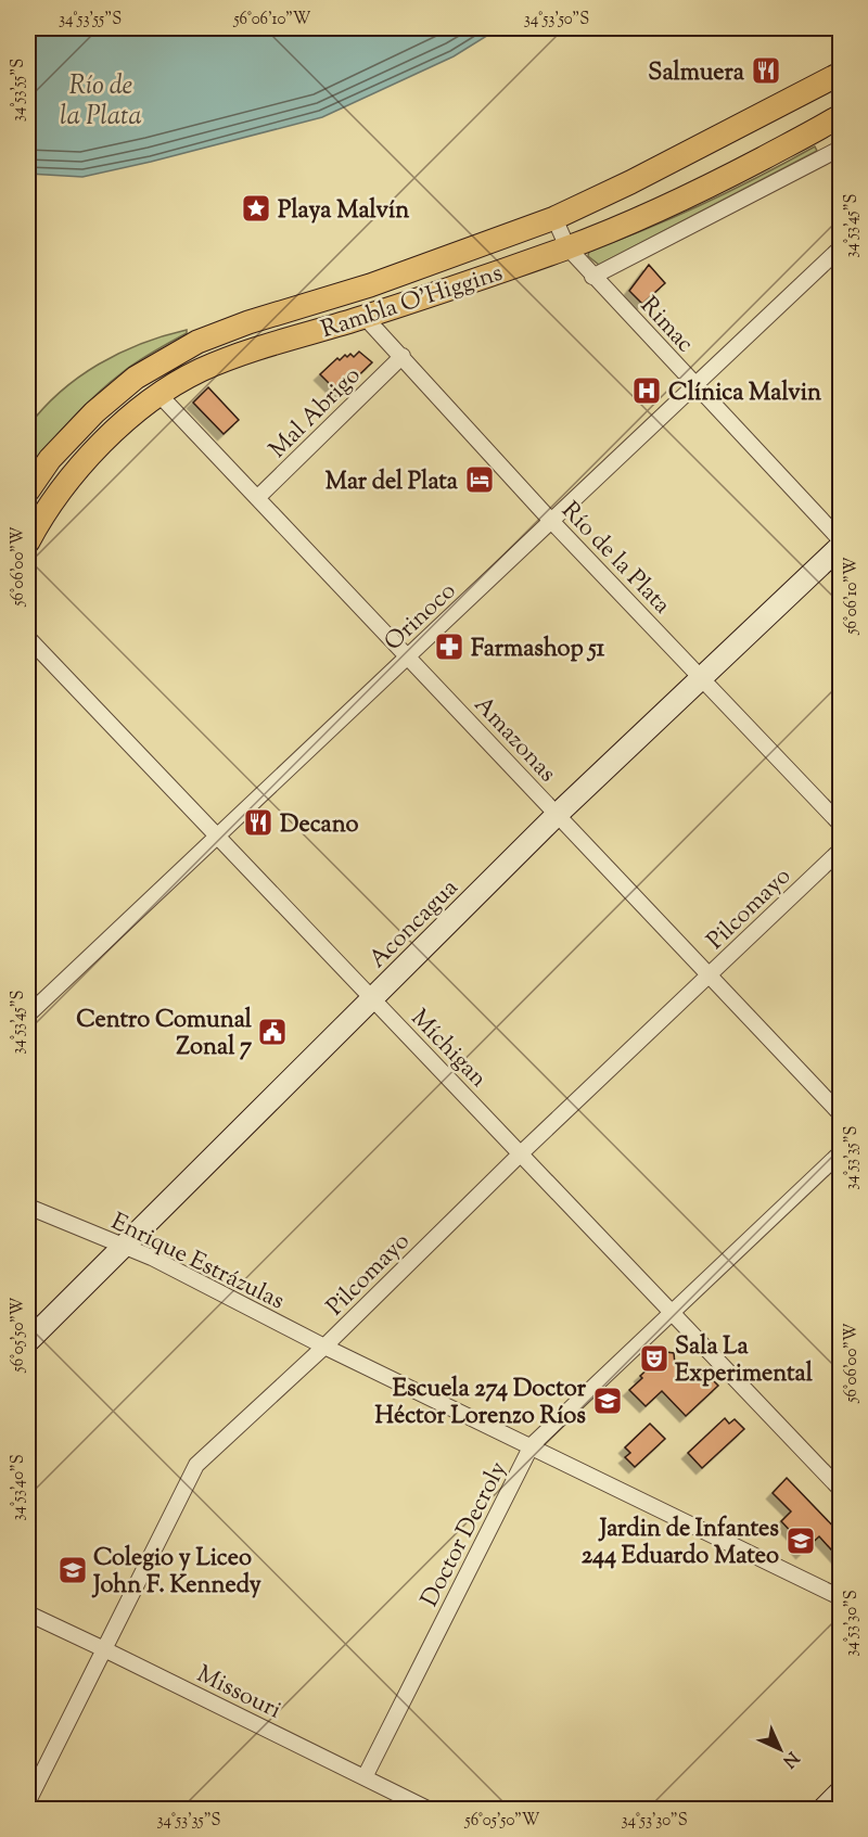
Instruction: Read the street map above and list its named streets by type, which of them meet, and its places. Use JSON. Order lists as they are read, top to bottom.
{
  "streets": {
    "main road": ["Rambla O'Higgins"],
    "street": [
      "Rimac",
      "Mal Abrigo",
      "Río de la Plata",
      "Orinoco",
      "Amazonas",
      "Pilcomayo",
      "Aconcagua",
      "Míchigan",
      "Enrique Estrázulas",
      "Doctor Decroly",
      "Missouri"
    ]
  },
  "crossings": [
    ["Rambla O'Higgins", "Rimac"],
    ["Rambla O'Higgins", "Río de la Plata"],
    ["Rambla O'Higgins", "Amazonas"],
    ["Rimac", "Orinoco"],
    ["Mal Abrigo", "Río de la Plata"],
    ["Mal Abrigo", "Amazonas"],
    ["Río de la Plata", "Orinoco"],
    ["Río de la Plata", "Aconcagua"],
    ["Orinoco", "Amazonas"],
    ["Orinoco", "Míchigan"],
    ["Amazonas", "Pilcomayo"],
    ["Amazonas", "Aconcagua"],
    ["Pilcomayo", "Míchigan"],
    ["Pilcomayo", "Enrique Estrázulas"],
    ["Pilcomayo", "Missouri"],
    ["Aconcagua", "Míchigan"],
    ["Aconcagua", "Enrique Estrázulas"],
    ["Míchigan", "Doctor Decroly"],
    ["Enrique Estrázulas", "Doctor Decroly"],
    ["Doctor Decroly", "Missouri"]
  ],
  "water": ["Río de la Plata"],
  "places": {
    "restaurant": ["Salmuera", "Decano"],
    "place": ["Playa Malvín"],
    "hospital": ["Clínica Malvin"],
    "hotel": ["Mar del Plata"],
    "pharmacy": ["Farmashop 51"],
    "public building": ["Centro Comunal Zonal 7"],
    "theatre": ["Sala La Experimental"],
    "school or university": ["Escuela 274 Doctor Héctor Lorenzo Ríos", "Jardin de Infantes 244 Eduardo Mateo", "Colegio y Liceo John F. Kennedy"]
  },
  "north": "bottom right",
  "coordinates": [
    "34°53'55\"S",
    "56°06'10\"W",
    "34°53'50\"S",
    "34°53'45\"S",
    "56°06'00\"W",
    "34°53'35\"S",
    "56°05'50\"W",
    "34°53'40\"S",
    "34°53'30\"S"
  ]
}
